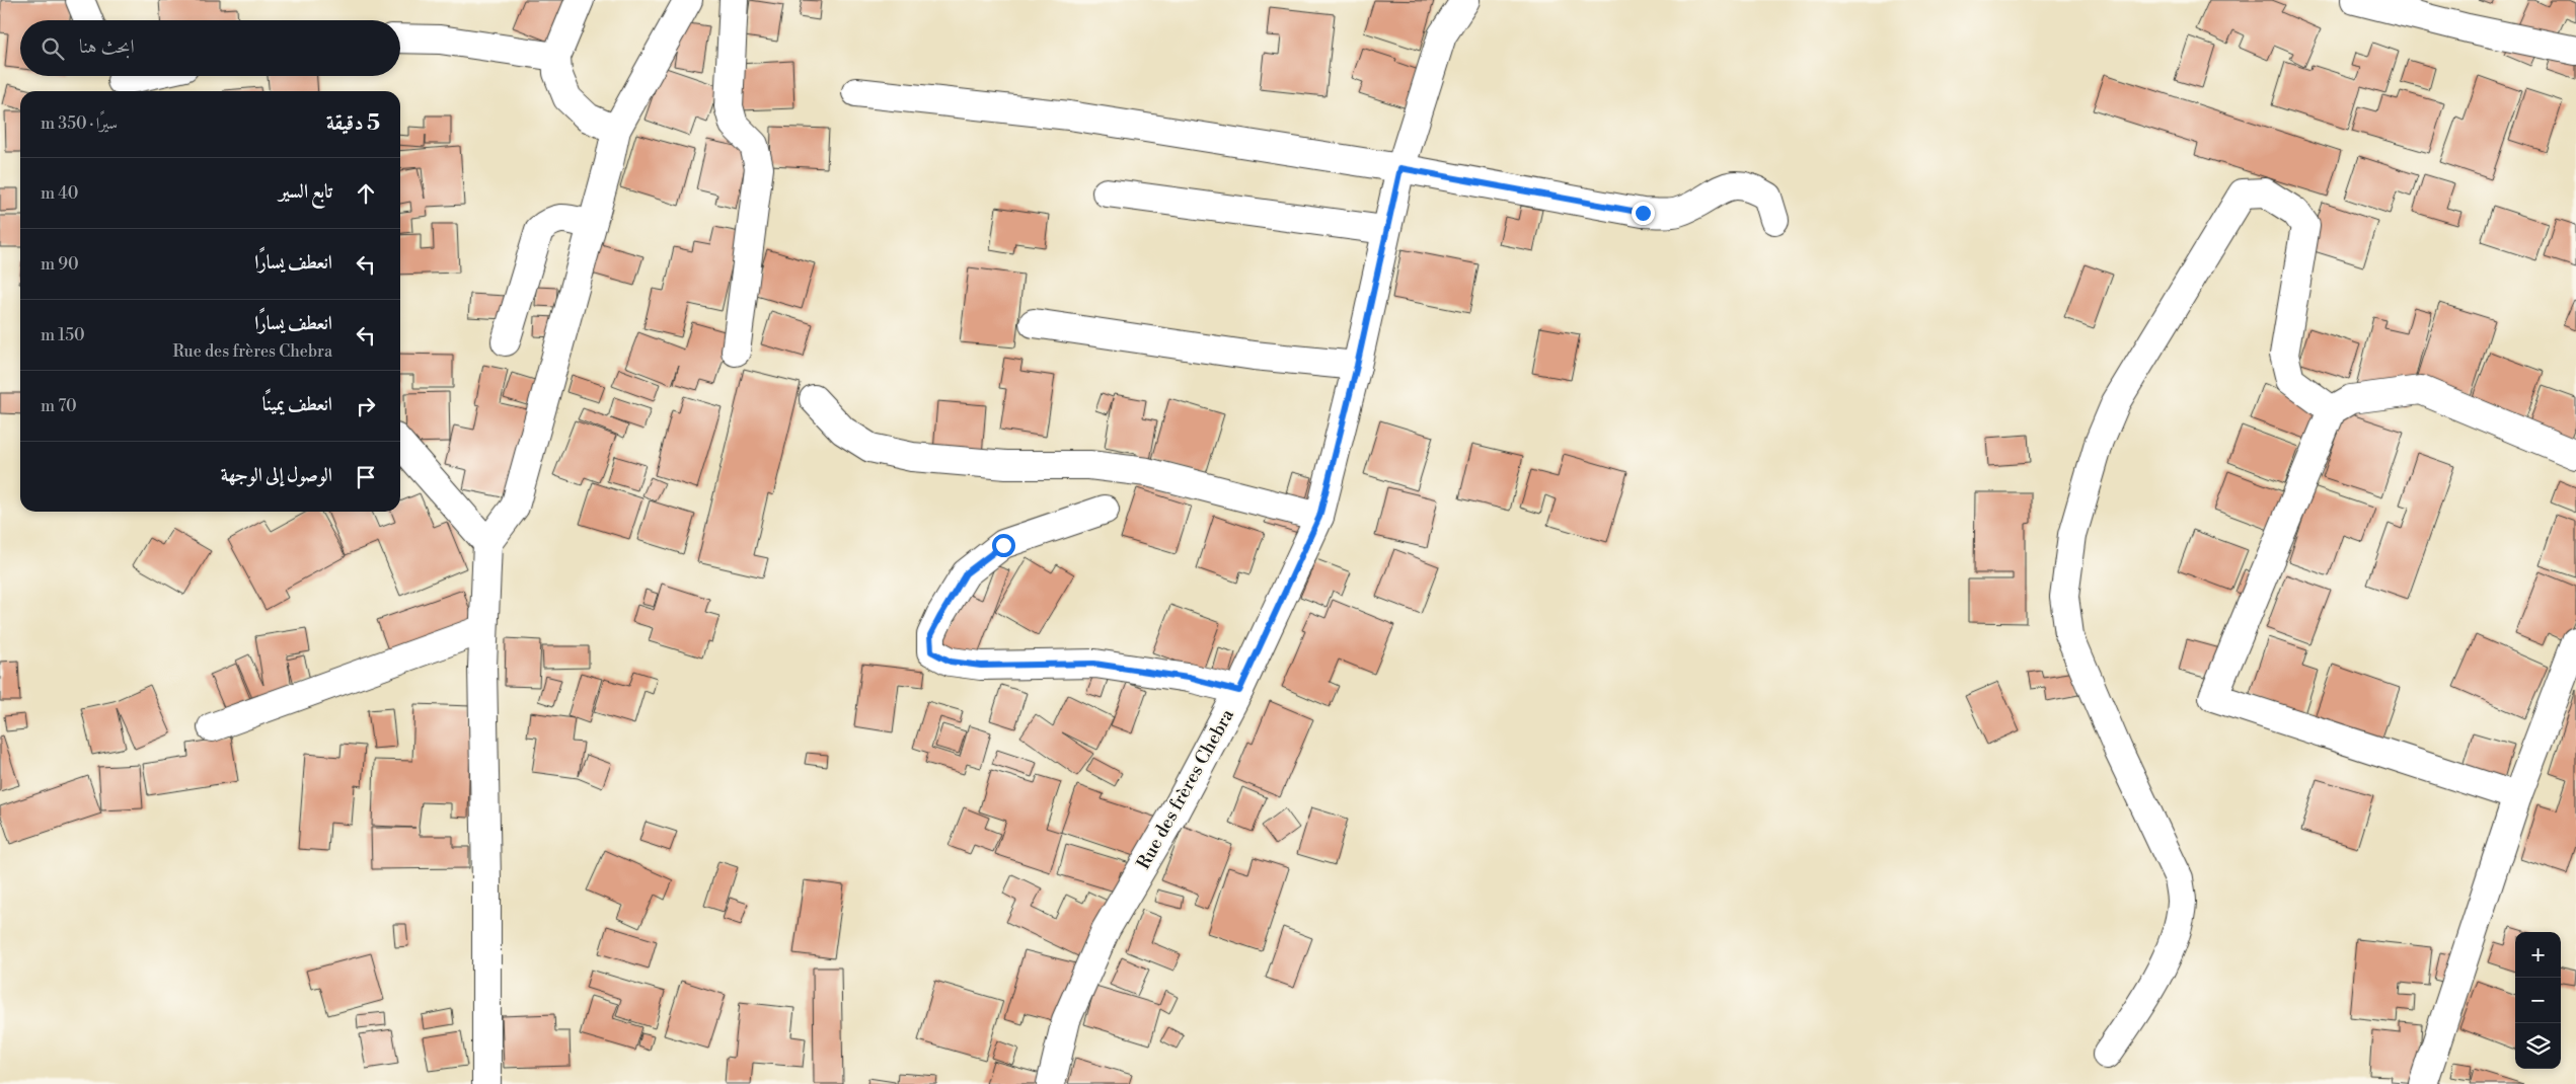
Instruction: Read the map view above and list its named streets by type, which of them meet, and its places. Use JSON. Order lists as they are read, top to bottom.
{
  "streets": {
    "street": ["Rue des frères Chebra"]
  },
  "page": {
    "search": "ابحث هنا",
    "heading": ["5 دقيقة", "سيرًا · 350 m"],
    "list": [
      ["تابع السير", "40 m"],
      ["انعطف يسارًا", "90 m"],
      ["انعطف يسارًا", "Rue des frères Chebra", "150 m"],
      ["انعطف يمينًا", "70 m"],
      "الوصول إلى الوجهة"
    ],
    "map_buttons": ["+", "−"]
  }
}
